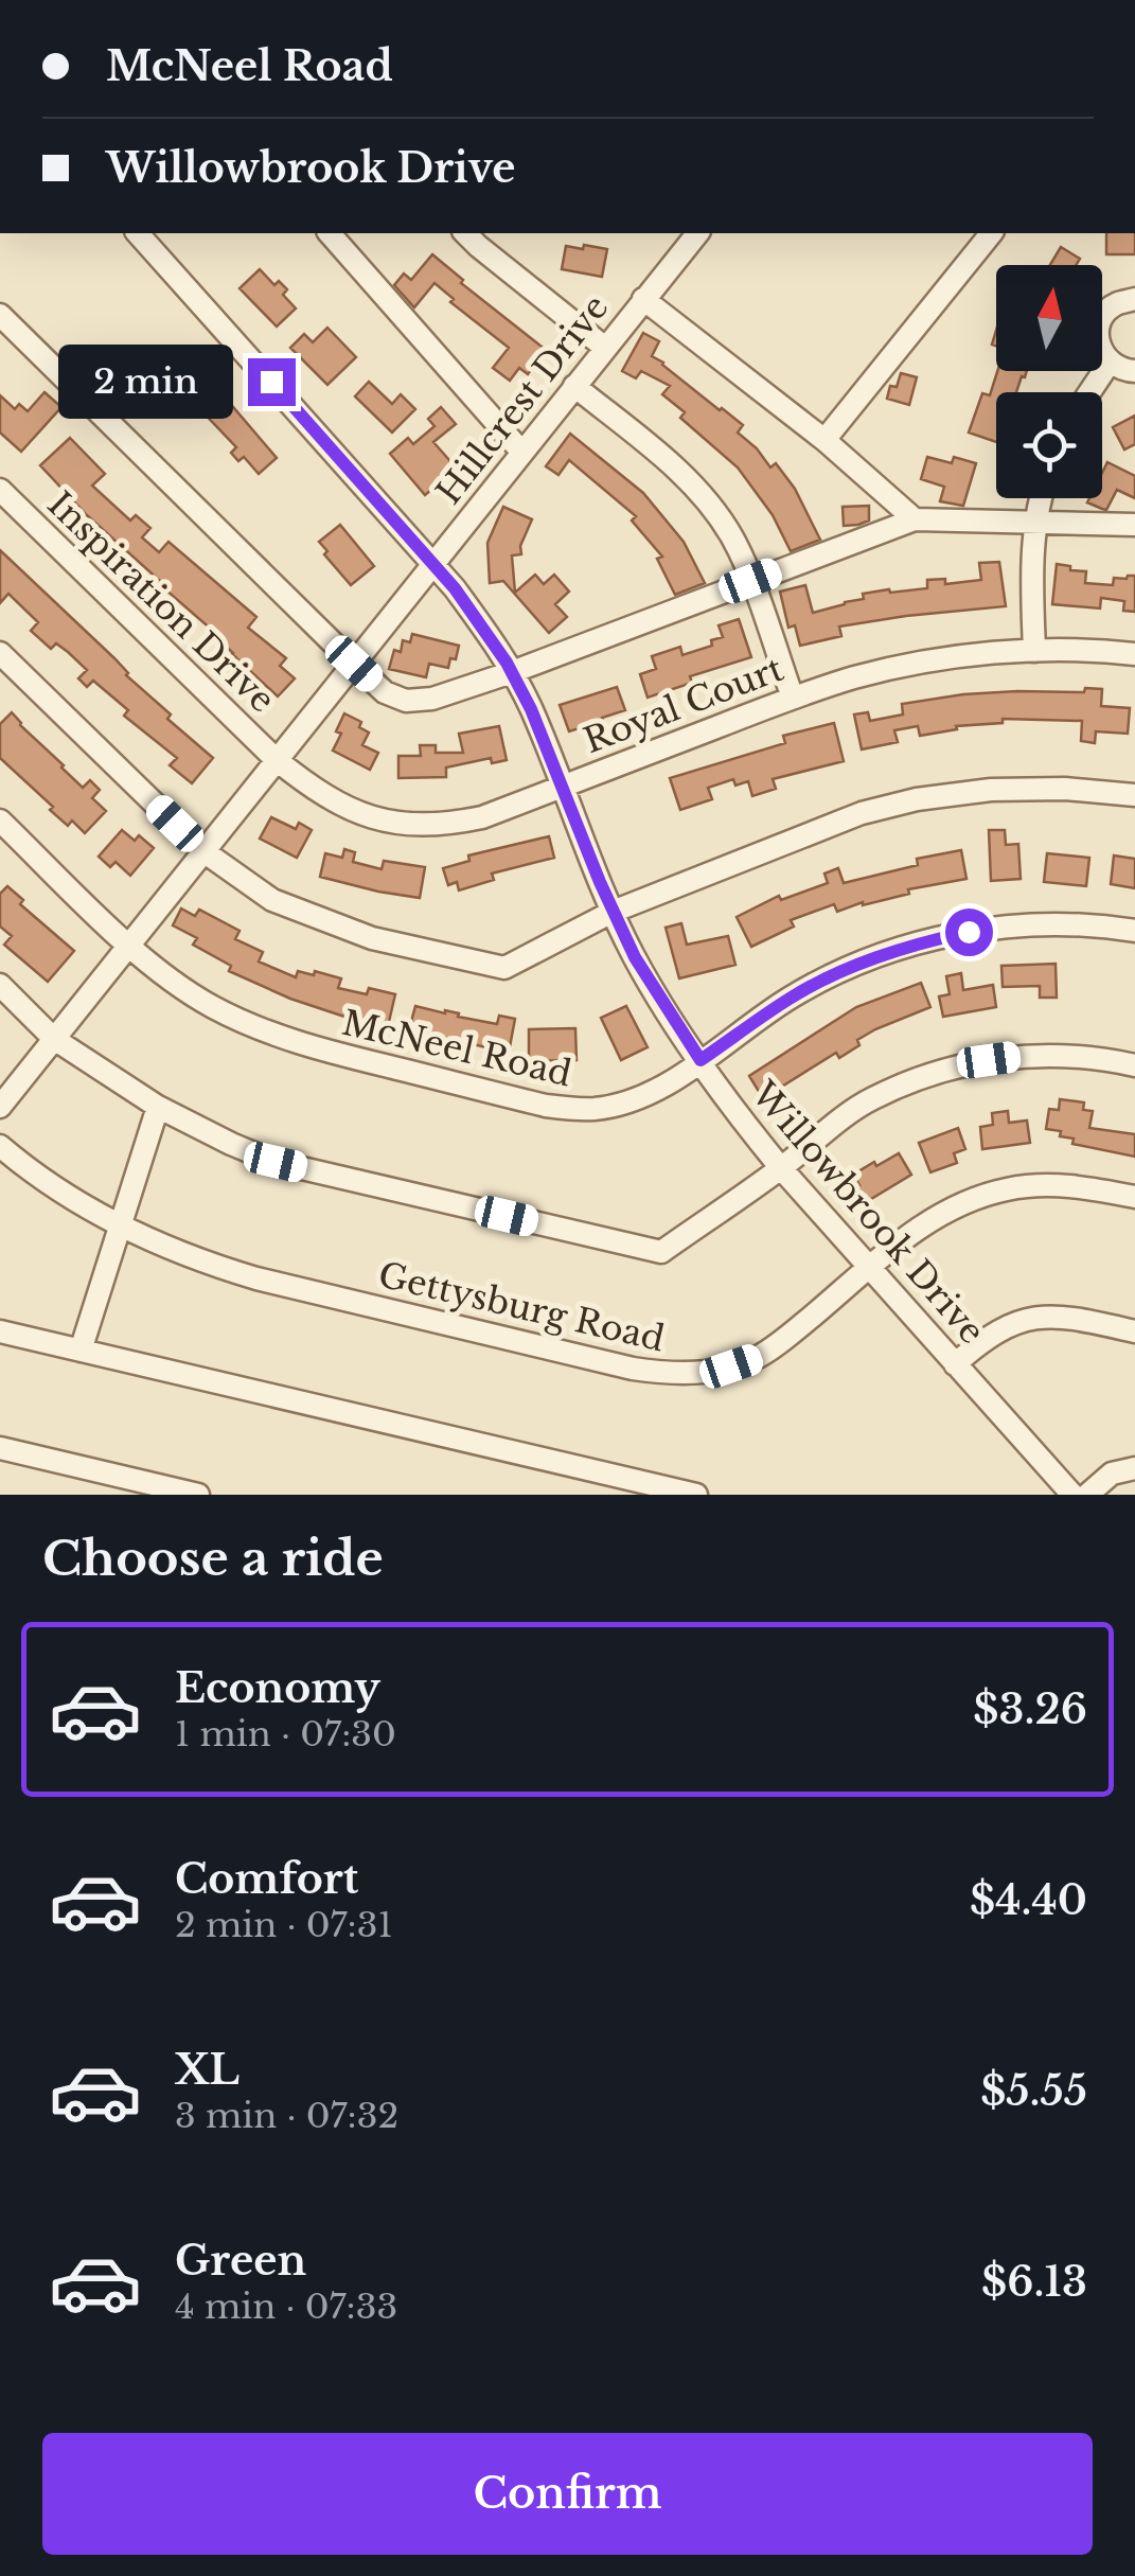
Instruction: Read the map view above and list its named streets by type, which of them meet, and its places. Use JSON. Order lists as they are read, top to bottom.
{
  "streets": {
    "street": [
      "Hillcrest Drive",
      "Inspiration Drive",
      "Royal Court",
      "McNeel Road",
      "Willowbrook Drive",
      "Gettysburg Road"
    ]
  },
  "crossings": [
    ["Hillcrest Drive", "Inspiration Drive"],
    ["Hillcrest Drive", "Royal Court"],
    ["Hillcrest Drive", "McNeel Road"],
    ["Hillcrest Drive", "Willowbrook Drive"],
    ["Inspiration Drive", "Royal Court"],
    ["Royal Court", "Willowbrook Drive"],
    ["McNeel Road", "Willowbrook Drive"],
    ["Willowbrook Drive", "Gettysburg Road"]
  ],
  "north": "top",
  "page": {
    "banner": ["McNeel Road", "Willowbrook Drive"],
    "bubble": "2 min",
    "heading": "Choose a ride",
    "list": [
      {
        "name": "Economy",
        "note": "1 min · 07:30",
        "value": "$3.26"
      },
      {
        "name": "Comfort",
        "note": "2 min · 07:31",
        "value": "$4.40"
      },
      {
        "name": "XL",
        "note": "3 min · 07:32",
        "value": "$5.55"
      },
      {
        "name": "Green",
        "note": "4 min · 07:33",
        "value": "$6.13"
      }
    ],
    "buttons": "Confirm"
  }
}
